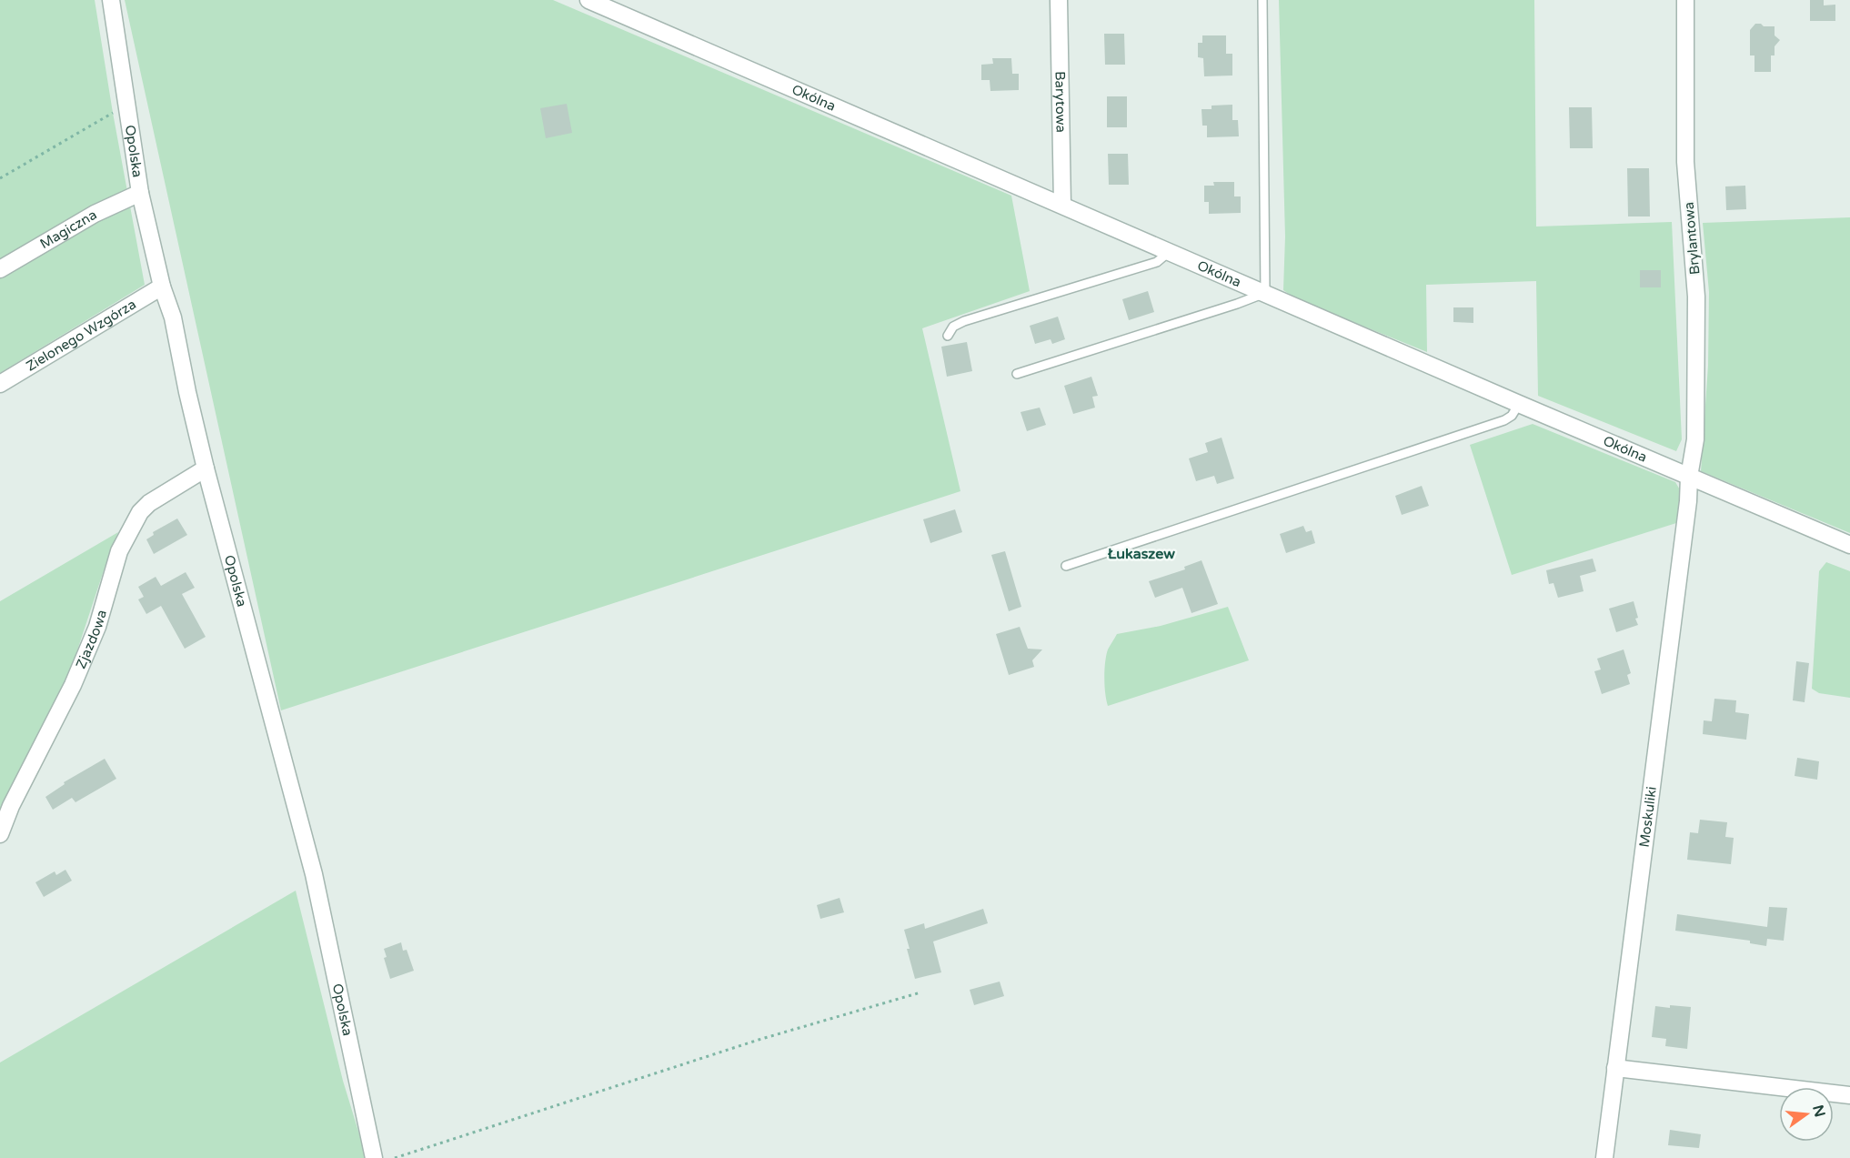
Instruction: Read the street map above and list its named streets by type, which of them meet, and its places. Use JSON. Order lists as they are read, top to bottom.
{
  "streets": {
    "street": [
      "Okólna",
      "Barytowa",
      "Opolska",
      "Magiczna",
      "Brylantowa",
      "Zielonego Wzgórza",
      "Zjazdowa",
      "Moskuliki"
    ]
  },
  "crossings": [
    ["Okólna", "Barytowa"],
    ["Okólna", "Brylantowa"],
    ["Okólna", "Moskuliki"],
    ["Opolska", "Magiczna"],
    ["Opolska", "Zielonego Wzgórza"],
    ["Opolska", "Zjazdowa"],
    ["Brylantowa", "Moskuliki"]
  ],
  "districts": ["Łukaszew"],
  "north": "right"
}
